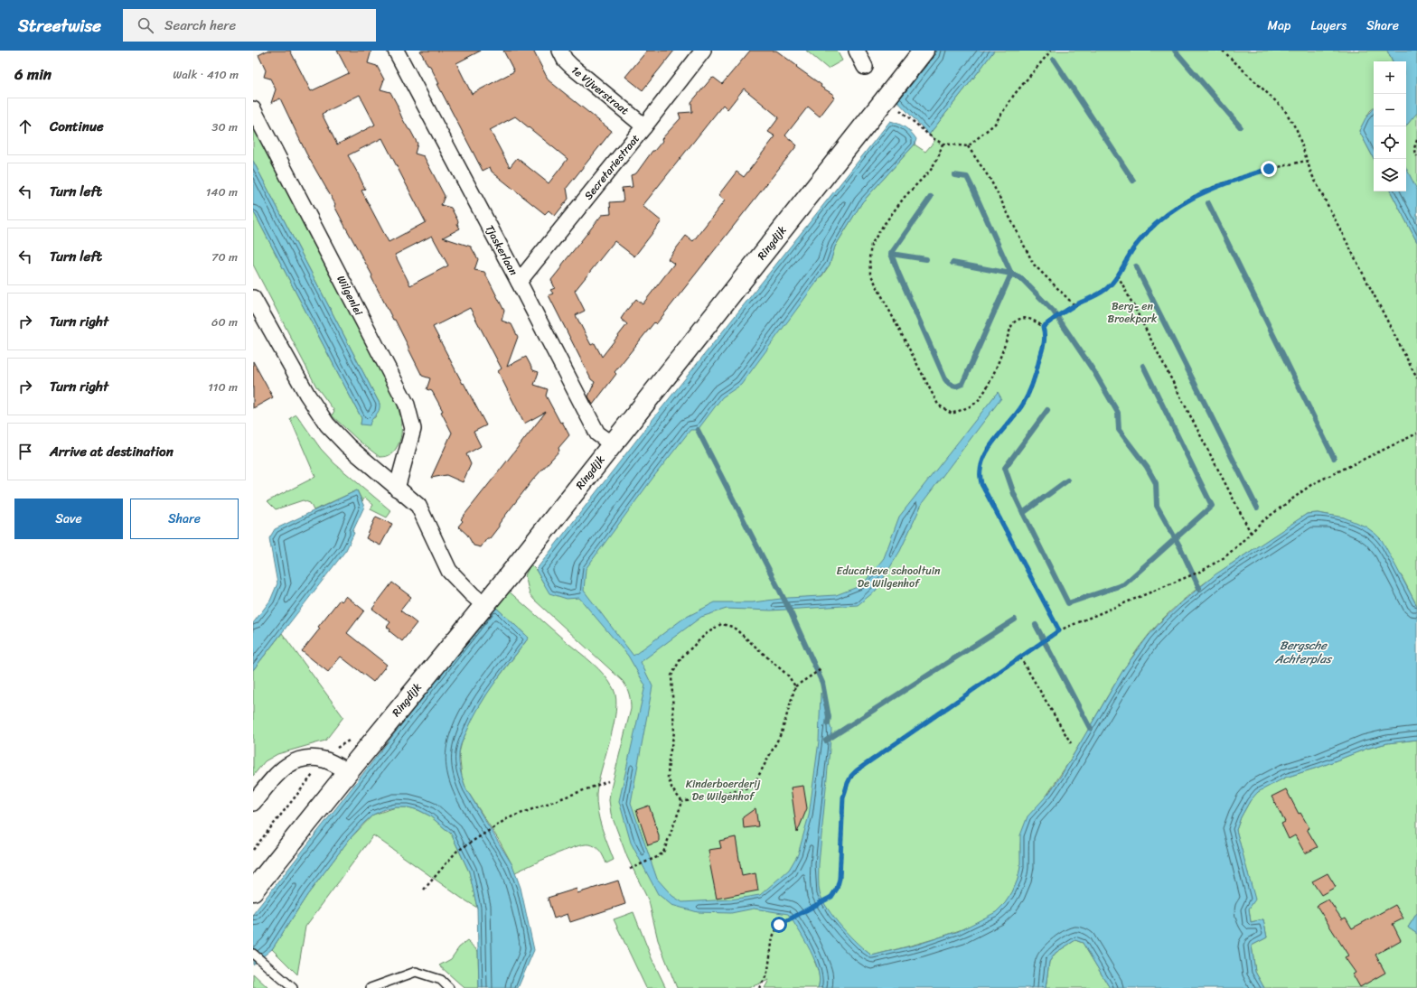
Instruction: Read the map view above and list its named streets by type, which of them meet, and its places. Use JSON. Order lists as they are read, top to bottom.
{
  "streets": {
    "street": [
      "1e Vijverstraat",
      "Secretariestraat",
      "Ringdijk",
      "Tjaskerlaan",
      "Wilgenlei"
    ]
  },
  "crossings": [
    ["1e Vijverstraat", "Secretariestraat"],
    ["Secretariestraat", "Tjaskerlaan"],
    ["Ringdijk", "Tjaskerlaan"]
  ],
  "water": ["Bergsche Achterplas"],
  "parks": ["Berg- en Broekpark", "Educatieve schooltuin De Wilgenhof", "Kinderboerderij De Wilgenhof"],
  "page": {
    "header": "Streetwise",
    "search": "Search here",
    "nav": ["Map", "Layers", "Share"],
    "heading": ["6 min", "Walk · 410 m"],
    "map_buttons": ["+", "−"],
    "list": [
      ["Continue", "30 m"],
      ["Turn left", "140 m"],
      ["Turn left", "70 m"],
      ["Turn right", "60 m"],
      ["Turn right", "110 m"],
      "Arrive at destination"
    ],
    "buttons": ["Save", "Share"]
  }
}
